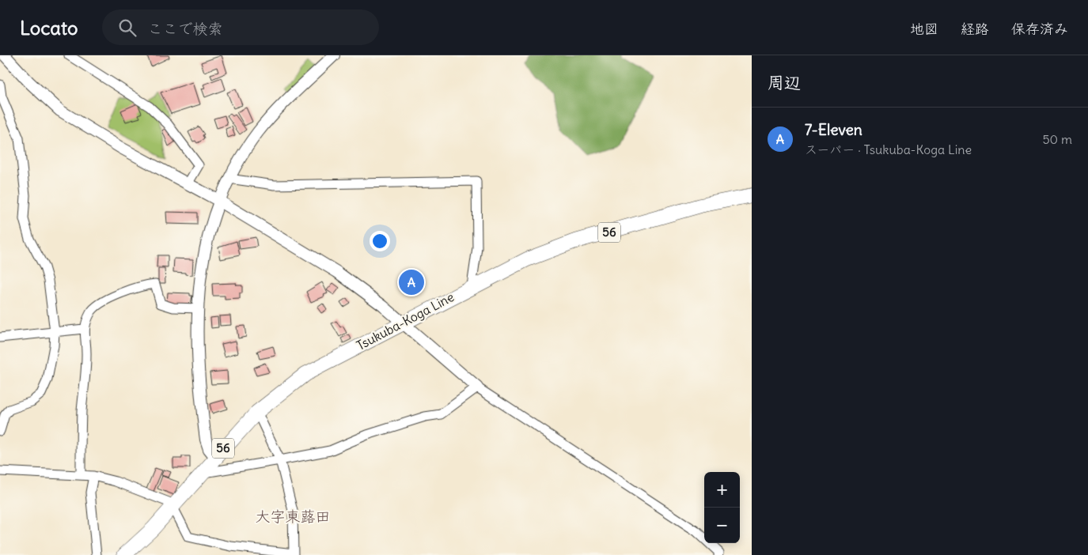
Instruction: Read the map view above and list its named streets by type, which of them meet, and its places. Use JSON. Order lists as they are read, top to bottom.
{
  "streets": {
    "main road": ["56", "Tsukuba-Koga Line"]
  },
  "districts": ["大字東蕗田"],
  "page": {
    "header": "Locato",
    "search": "ここで検索",
    "nav": ["地図", "経路", "保存済み"],
    "heading": "周辺",
    "list": [
      {
        "mark": "A",
        "name": "7-Eleven",
        "note": "スーパー · Tsukuba-Koga Line",
        "value": "50 m"
      }
    ],
    "pins": "A",
    "map_buttons": ["+", "−"]
  }
}
